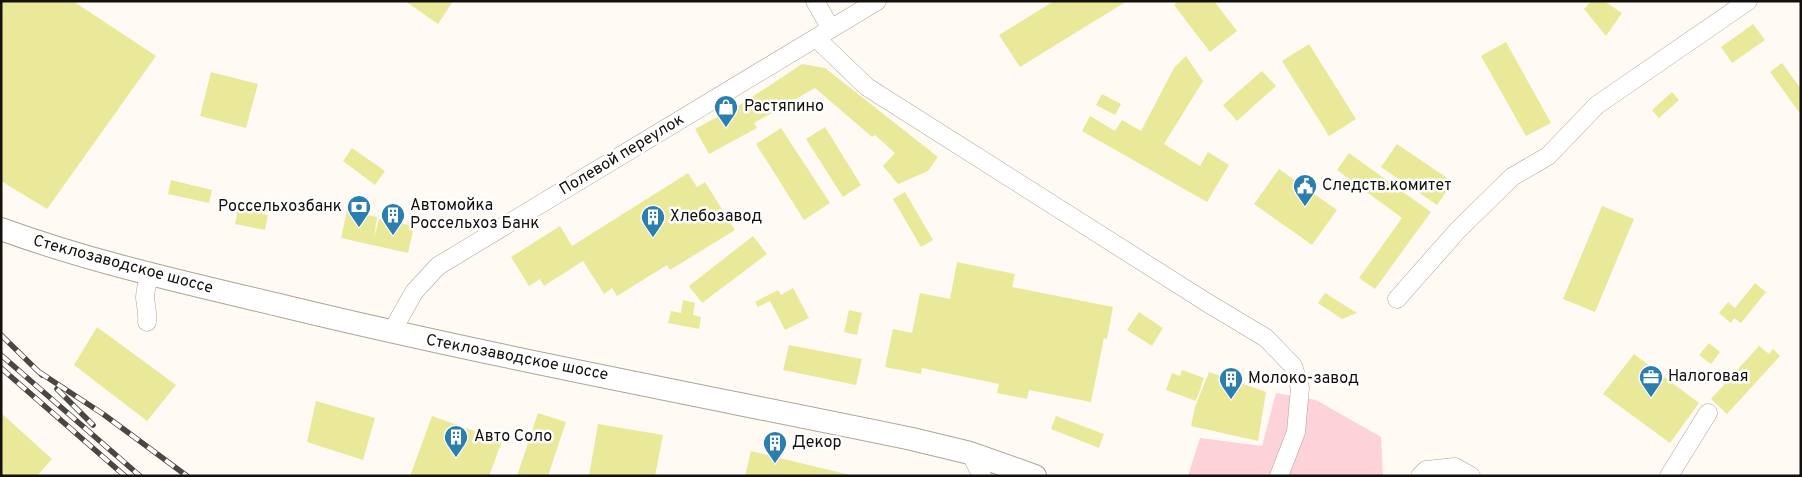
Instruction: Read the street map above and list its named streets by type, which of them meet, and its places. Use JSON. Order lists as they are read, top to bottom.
{
  "streets": {
    "main road": ["Стеклозаводское шоссе"],
    "street": ["Полевой переулок"]
  },
  "crossings": [
    ["Полевой переулок", "Стеклозаводское шоссе"]
  ],
  "places": {
    "shop": ["Растяпино"],
    "public building": ["Следств.комитет"],
    "bank": ["Россельхозбанк"],
    "building": [
      "Автомойка Россельхоз Банк",
      "Хлебозавод",
      "Молоко-завод",
      "Авто Соло",
      "Декор"
    ],
    "office": ["Налоговая"]
  }
}
